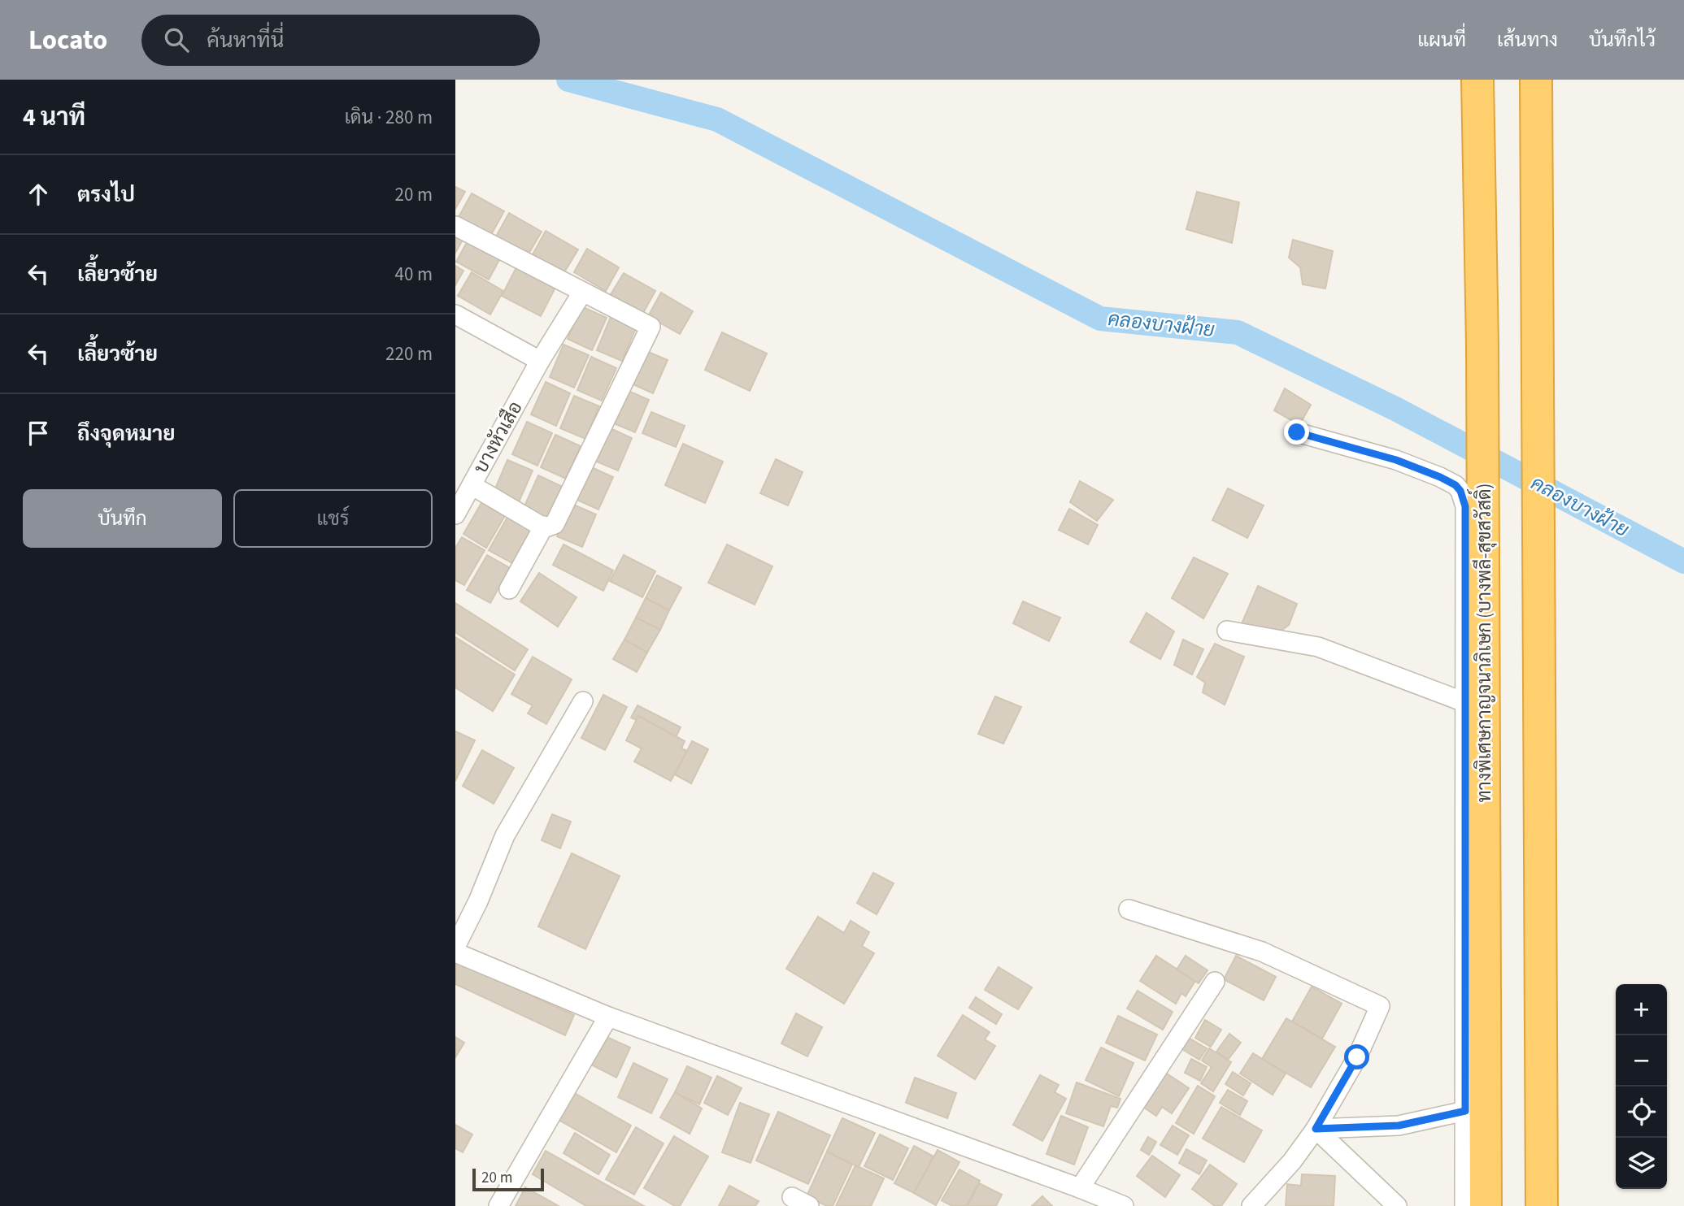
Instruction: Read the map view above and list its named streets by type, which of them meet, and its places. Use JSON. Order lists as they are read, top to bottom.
{
  "streets": {
    "highway": ["ทางพิเศษกาญจนาภิเษก (บางพลี-สุขสวัสดิ์)"],
    "street": ["บางหัวเสือ"]
  },
  "water": ["คลองบางฝ้าย"],
  "scale_bar": "20 m",
  "page": {
    "header": "Locato",
    "search": "ค้นหาที่นี่",
    "nav": ["แผนที่", "เส้นทาง", "บันทึกไว้"],
    "heading": ["4 นาที", "เดิน · 280 m"],
    "list": [
      ["ตรงไป", "20 m"],
      ["เลี้ยวซ้าย", "40 m"],
      ["เลี้ยวซ้าย", "220 m"],
      "ถึงจุดหมาย"
    ],
    "buttons": ["บันทึก", "แชร์"],
    "map_buttons": ["+", "−"],
    "scale": "20 m"
  }
}
